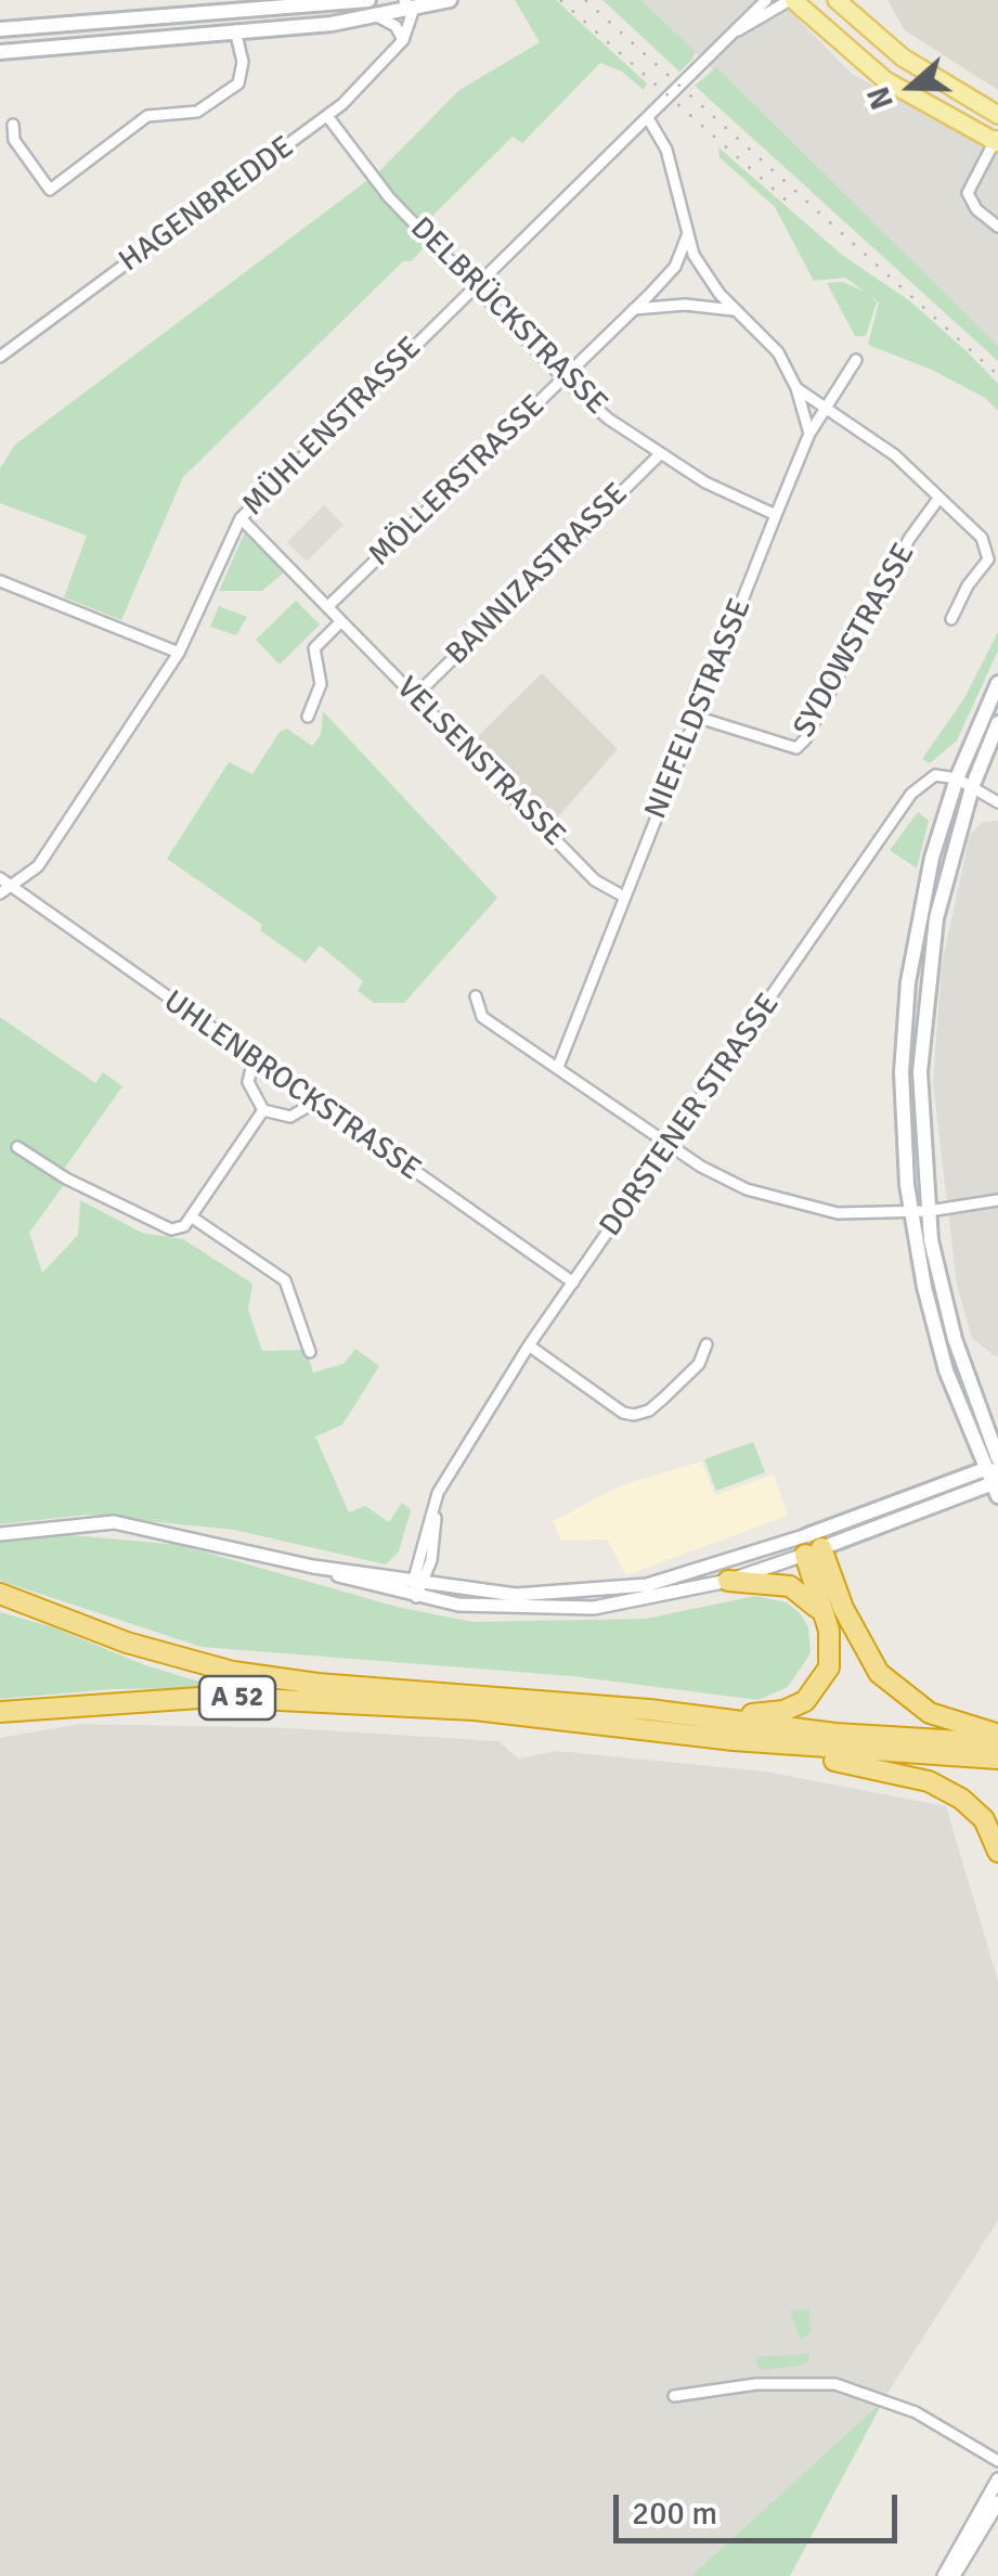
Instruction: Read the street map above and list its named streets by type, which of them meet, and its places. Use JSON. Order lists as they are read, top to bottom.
{
  "streets": {
    "highway": ["A 52"],
    "street": [
      "HAGENBREDDE",
      "DELBRÜCKSTRASSE",
      "MÜHLENSTRASSE",
      "MÖLLERSTRASSE",
      "BANNIZASTRASSE",
      "SYDOWSTRASSE",
      "NIEFELDSTRASSE",
      "VELSENSTRASSE",
      "UHLENBROCKSTRASSE",
      "DORSTENER STRASSE"
    ]
  },
  "crossings": [
    ["HAGENBREDDE", "DELBRÜCKSTRASSE"],
    ["DELBRÜCKSTRASSE", "MÜHLENSTRASSE"],
    ["DELBRÜCKSTRASSE", "MÖLLERSTRASSE"],
    ["DELBRÜCKSTRASSE", "BANNIZASTRASSE"],
    ["DELBRÜCKSTRASSE", "NIEFELDSTRASSE"],
    ["MÜHLENSTRASSE", "VELSENSTRASSE"],
    ["MÜHLENSTRASSE", "UHLENBROCKSTRASSE"],
    ["MÖLLERSTRASSE", "VELSENSTRASSE"],
    ["BANNIZASTRASSE", "VELSENSTRASSE"],
    ["SYDOWSTRASSE", "NIEFELDSTRASSE"],
    ["NIEFELDSTRASSE", "VELSENSTRASSE"],
    ["UHLENBROCKSTRASSE", "DORSTENER STRASSE"]
  ],
  "scale_bar": "200 m",
  "north": "left"
}
